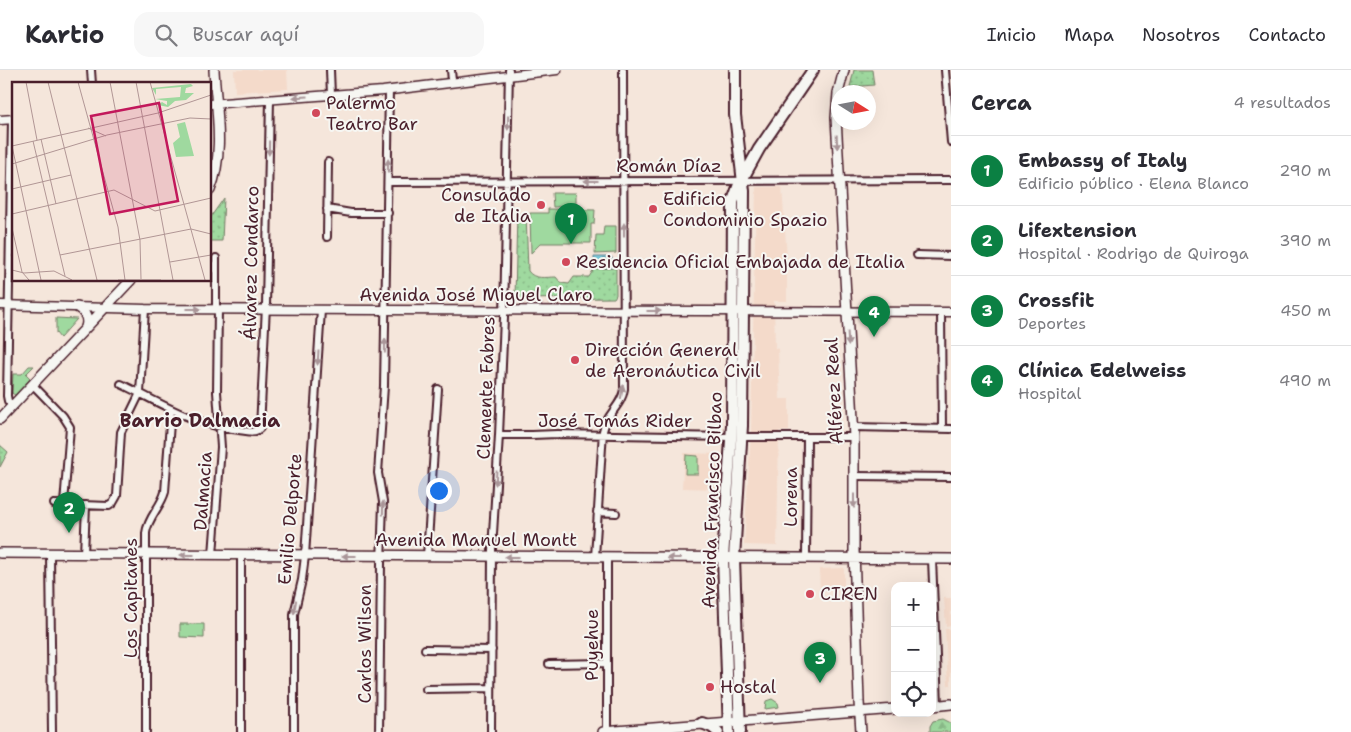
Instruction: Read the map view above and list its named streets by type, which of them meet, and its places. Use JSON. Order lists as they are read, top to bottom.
{
  "streets": {
    "main road": ["Alférez Real", "Avenida Francisco Bilbao", "Avenida Manuel Montt"],
    "street": [
      "Román Díaz",
      "Álvarez Condarco",
      "Avenida José Miguel Claro",
      "Clemente Fabres",
      "José Tomás Rider",
      "Dalmacia",
      "Lorena",
      "Emilio Delporte",
      "Los Capitanes",
      "Carlos Wilson",
      "Puyehue"
    ]
  },
  "crossings": [
    ["Román Díaz", "Clemente Fabres"],
    ["Román Díaz", "Alférez Real"],
    ["Román Díaz", "Avenida Francisco Bilbao"],
    ["Román Díaz", "Carlos Wilson"],
    ["Álvarez Condarco", "Avenida José Miguel Claro"],
    ["Álvarez Condarco", "Dalmacia"],
    ["Avenida José Miguel Claro", "Clemente Fabres"],
    ["Avenida José Miguel Claro", "Alférez Real"],
    ["Avenida José Miguel Claro", "Dalmacia"],
    ["Avenida José Miguel Claro", "Avenida Francisco Bilbao"],
    ["Avenida José Miguel Claro", "Emilio Delporte"],
    ["Avenida José Miguel Claro", "Carlos Wilson"],
    ["Clemente Fabres", "José Tomás Rider"],
    ["Clemente Fabres", "Avenida Manuel Montt"],
    ["Alférez Real", "José Tomás Rider"],
    ["Alférez Real", "Avenida Manuel Montt"],
    ["José Tomás Rider", "Lorena"],
    ["José Tomás Rider", "Avenida Francisco Bilbao"],
    ["Dalmacia", "Avenida Manuel Montt"],
    ["Lorena", "Avenida Manuel Montt"],
    ["Avenida Francisco Bilbao", "Avenida Manuel Montt"],
    ["Emilio Delporte", "Avenida Manuel Montt"],
    ["Avenida Manuel Montt", "Los Capitanes"],
    ["Avenida Manuel Montt", "Carlos Wilson"],
    ["Avenida Manuel Montt", "Puyehue"]
  ],
  "one_way": [
    "Álvarez Condarco",
    "Clemente Fabres",
    "Alférez Real",
    "Avenida Manuel Montt"
  ],
  "districts": ["Barrio Dalmacia"],
  "places": [
    "Palermo Teatro Bar",
    "Consulado de Italia",
    "Edificio Condominio Spazio",
    "Residencia Oficial Embajada de Italia",
    "Dirección General de Aeronáutica Civil",
    "CIREN",
    "Hostal"
  ],
  "north": "right",
  "page": {
    "header": "Kartio",
    "search": "Buscar aquí",
    "nav": [
      "Inicio",
      "Mapa",
      "Nosotros",
      "Contacto"
    ],
    "heading": ["Cerca", "4 resultados"],
    "list": [
      {
        "mark": "1",
        "name": "Embassy of Italy",
        "note": "Edificio público · Elena Blanco",
        "value": "290 m"
      },
      {
        "mark": "2",
        "name": "Lifextension",
        "note": "Hospital · Rodrigo de Quiroga",
        "value": "390 m"
      },
      {
        "mark": "3",
        "name": "Crossfit",
        "note": "Deportes",
        "value": "450 m"
      },
      {
        "mark": "4",
        "name": "Clínica Edelweiss",
        "note": "Hospital",
        "value": "490 m"
      }
    ],
    "pins": [
      "1",
      "4",
      "2",
      "3"
    ],
    "map_buttons": ["+", "−"]
  }
}
